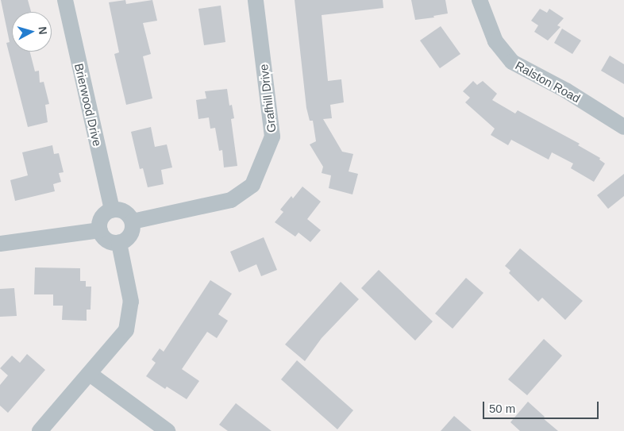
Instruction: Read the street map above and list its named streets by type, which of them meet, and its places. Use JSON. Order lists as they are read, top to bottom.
{
  "streets": {
    "street": ["Ralston Road", "Grafhill Drive", "Brierwood Drive"]
  },
  "crossings": [
    ["Grafhill Drive", "Brierwood Drive"]
  ],
  "scale_bar": "50 m",
  "north": "right"
}
